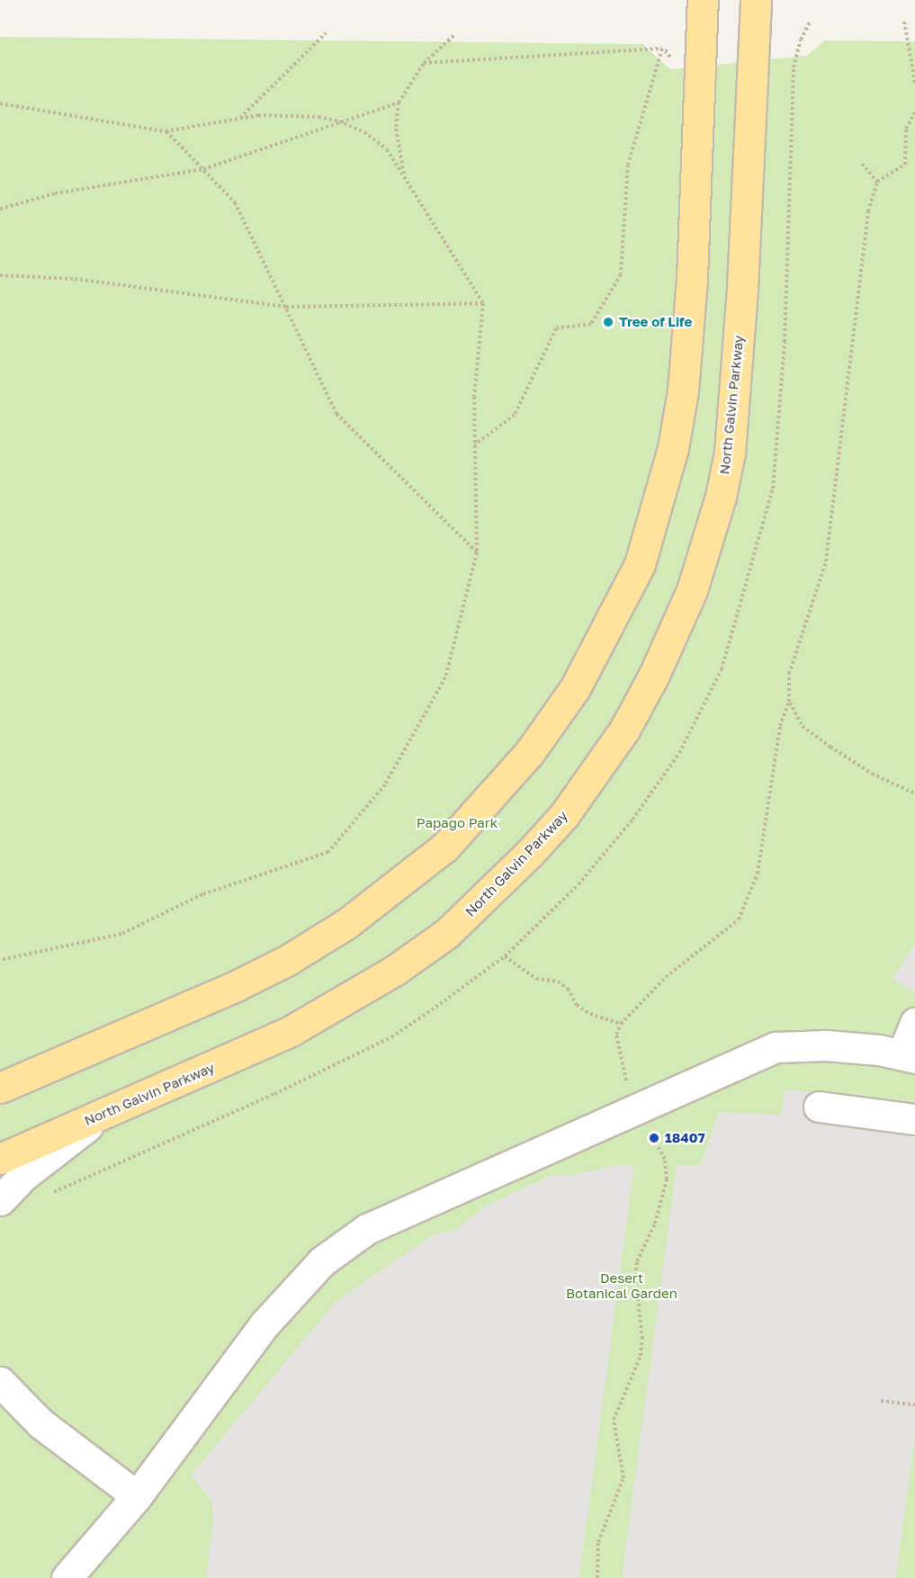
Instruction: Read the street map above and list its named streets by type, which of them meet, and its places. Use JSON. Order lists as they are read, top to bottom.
{
  "streets": {
    "main road": ["North Galvin Parkway"]
  },
  "parks": ["Papago Park", "Desert Botanical Garden"],
  "places": ["Tree of Life", "18407"]
}
